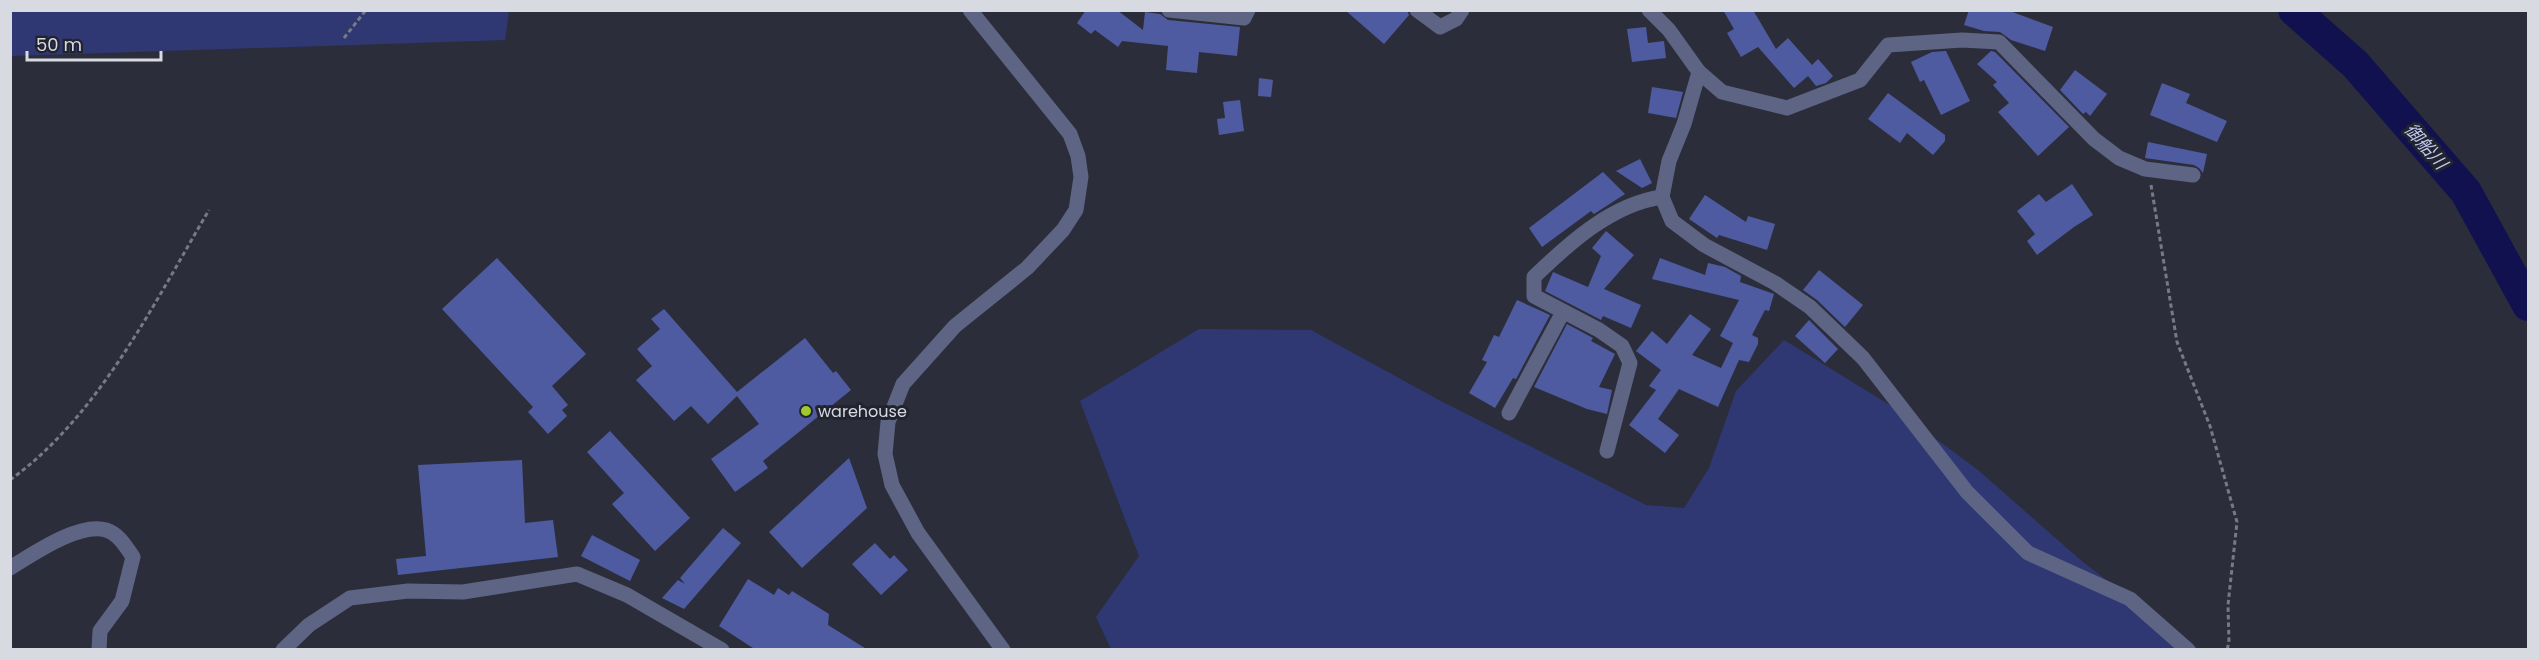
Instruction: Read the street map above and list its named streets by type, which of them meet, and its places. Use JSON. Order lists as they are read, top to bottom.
{
  "water": ["御船川"],
  "places": ["warehouse"],
  "scale_bar": "50 m"
}
